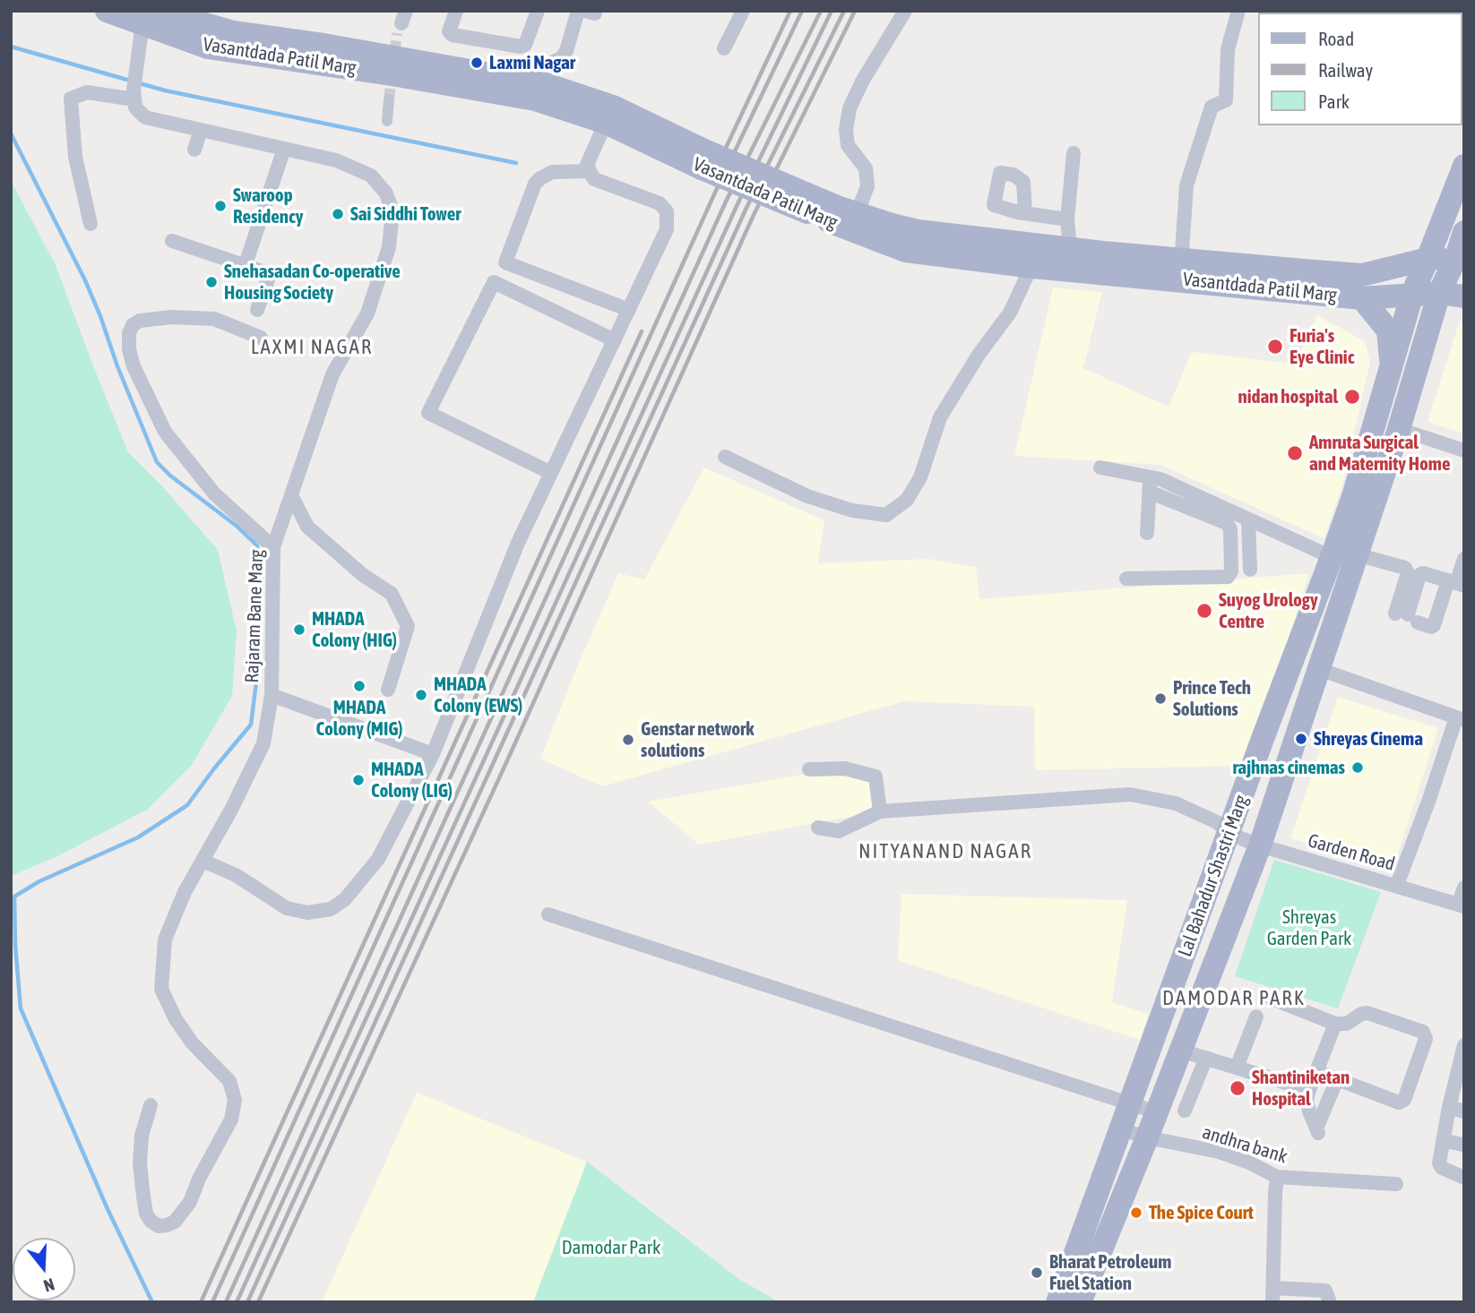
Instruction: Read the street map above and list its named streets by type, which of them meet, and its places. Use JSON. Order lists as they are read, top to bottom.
{
  "streets": {
    "main road": ["Vasantdada Patil Marg", "Lal Bahadur Shastri Marg"],
    "street": ["Rajaram Bane Marg", "Garden Road", "andhra bank"]
  },
  "crossings": [
    ["Vasantdada Patil Marg", "Lal Bahadur Shastri Marg"],
    ["Garden Road", "Lal Bahadur Shastri Marg"],
    ["Lal Bahadur Shastri Marg", "andhra bank"]
  ],
  "districts": ["LAXMI NAGAR", "NITYANAND NAGAR", "DAMODAR PARK"],
  "parks": ["Shreyas Garden Park", "Damodar Park"],
  "places": [
    "Laxmi Nagar",
    "Swaroop Residency",
    "Sai Siddhi Tower",
    "Snehasadan Co-operative Housing Society",
    "Furia's Eye Clinic",
    "nidan hospital",
    "Amruta Surgical and Maternity Home",
    "Suyog Urology Centre",
    "MHADA Colony (HIG)",
    "MHADA Colony (MIG)",
    "MHADA Colony (EWS)",
    "Prince Tech Solutions",
    "Shreyas Cinema",
    "Genstar network solutions",
    "rajhnas cinemas",
    "MHADA Colony (LIG)",
    "Shantiniketan Hospital",
    "The Spice Court",
    "Bharat Petroleum Fuel Station"
  ],
  "legend": ["Road", "Railway", "Park"],
  "north": "bottom"
}
